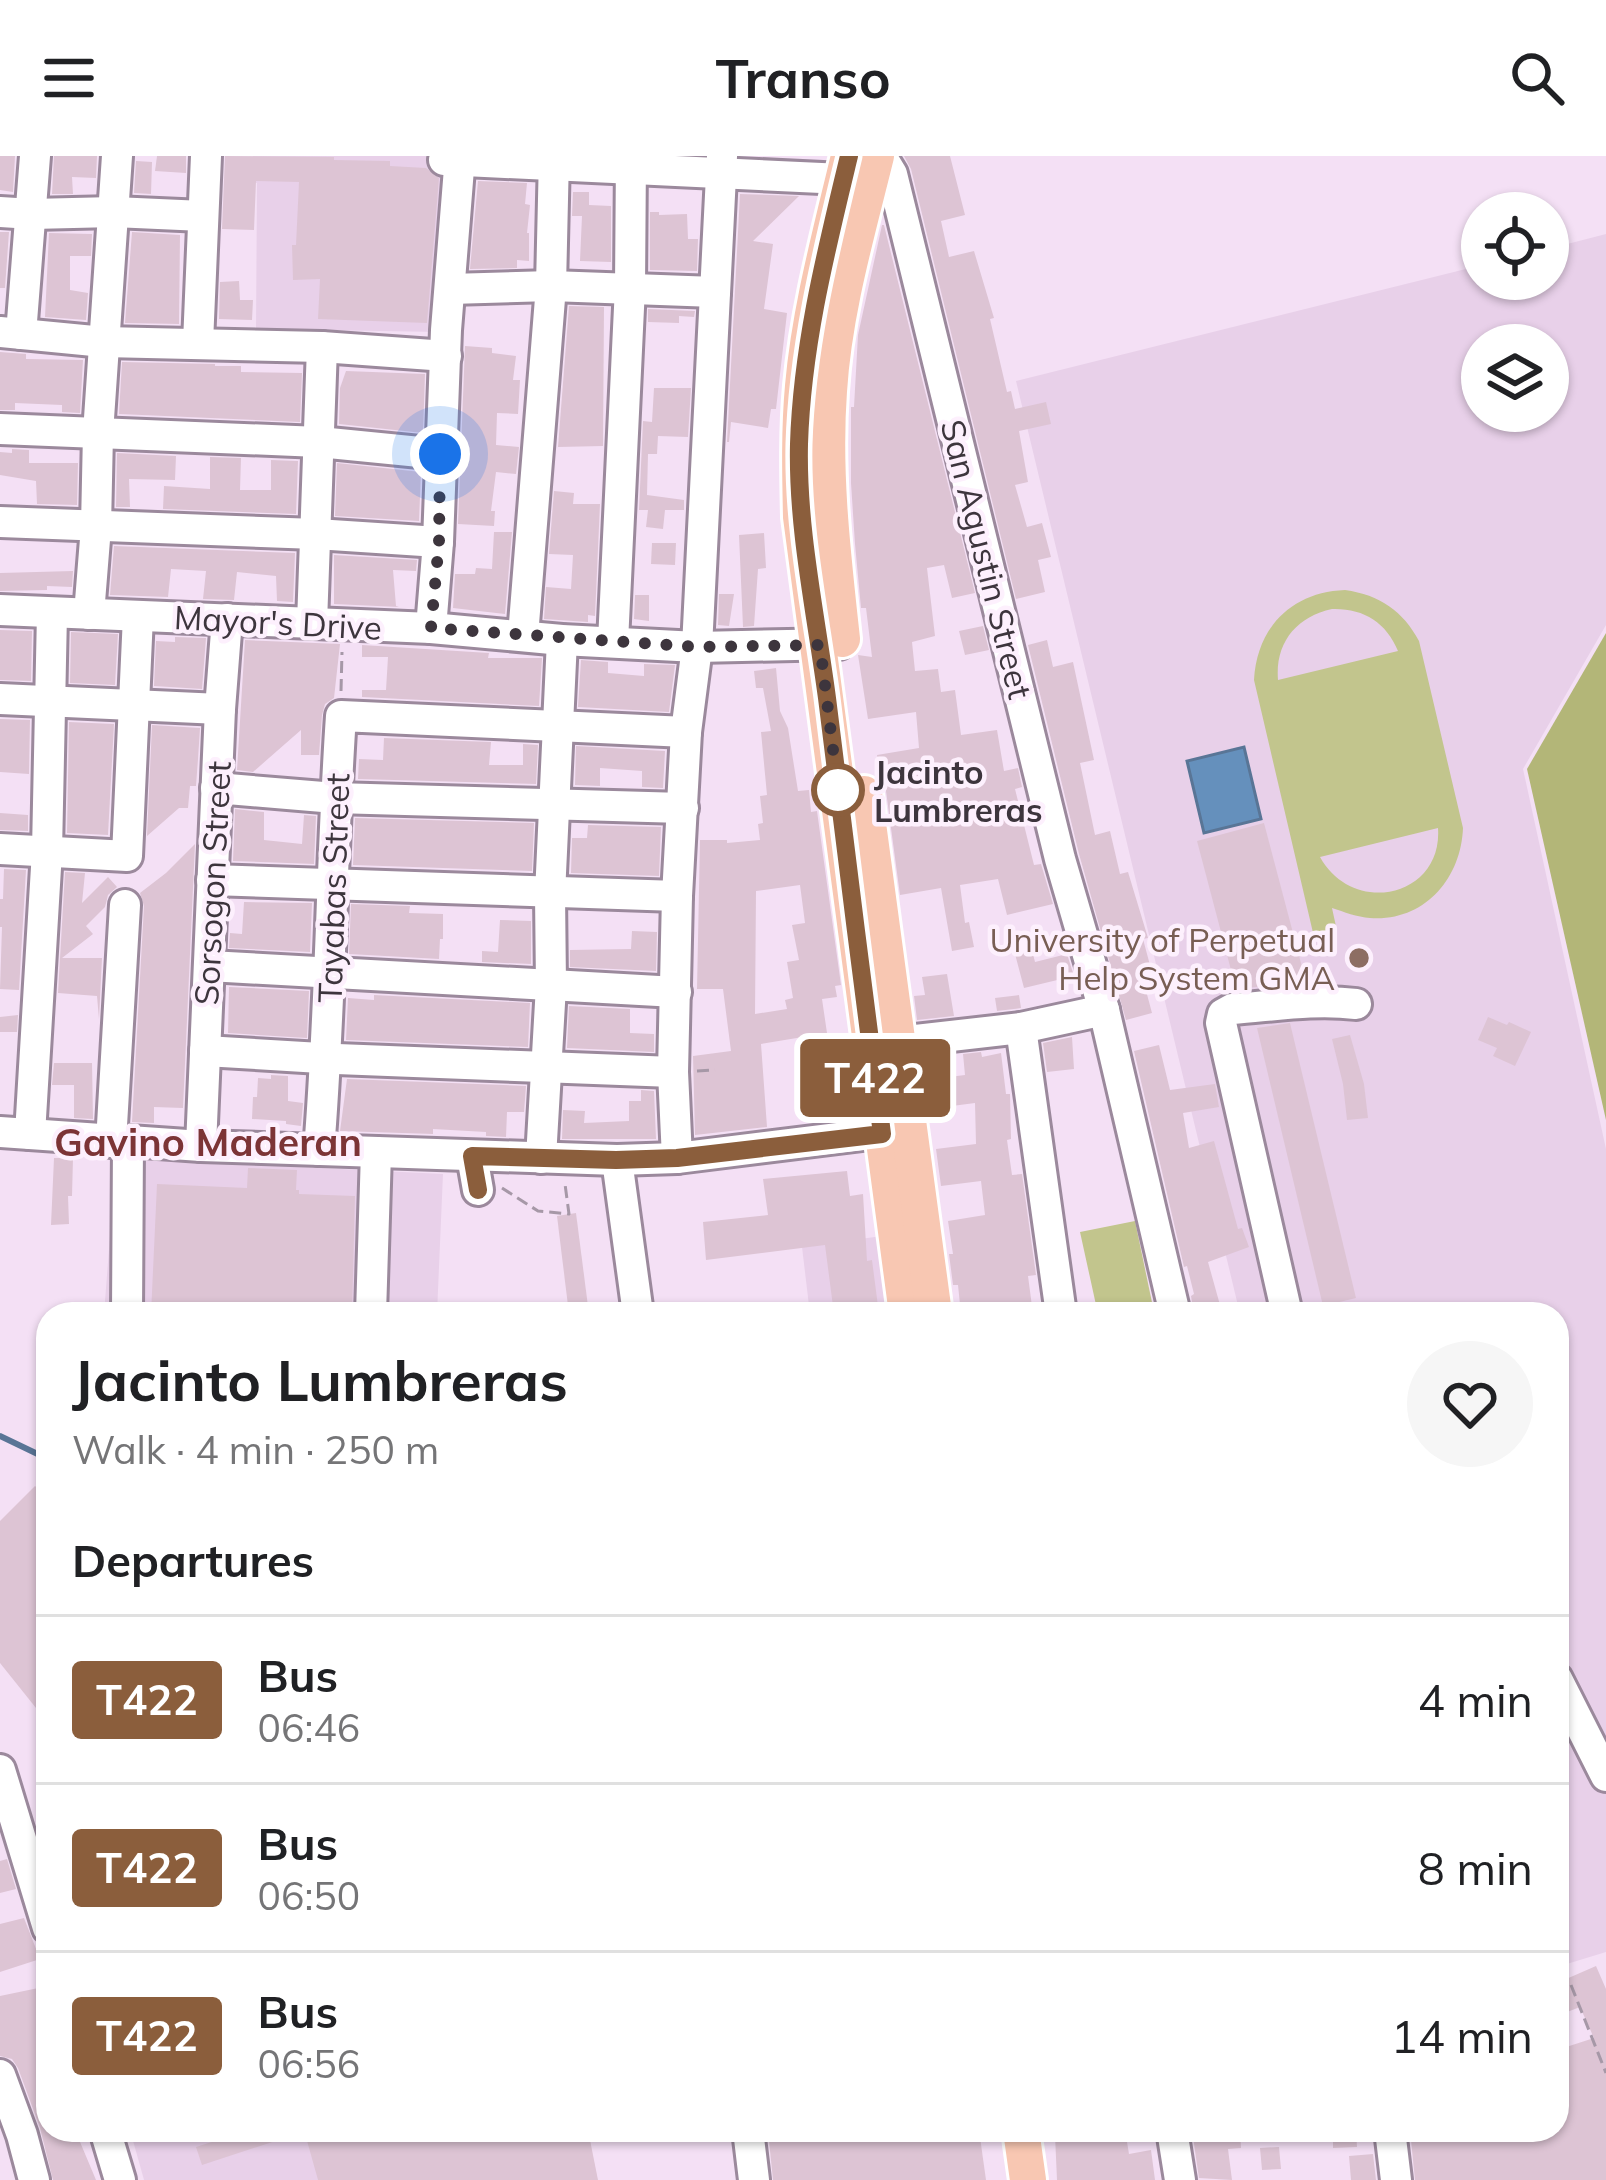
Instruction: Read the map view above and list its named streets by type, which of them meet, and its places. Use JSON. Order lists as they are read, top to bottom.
{
  "streets": {
    "street": [
      "San Agustin Street",
      "Mayor's Drive",
      "Sorsogon Street",
      "Tayabas Street"
    ]
  },
  "crossings": [
    ["Mayor's Drive", "Sorsogon Street"]
  ],
  "districts": ["Gavino Maderan"],
  "places": ["Jacinto Lumbreras", "University of Perpetual Help System GMA"],
  "lines": ["bus line T422"],
  "page": {
    "header": "Transo",
    "on_map": "T422",
    "heading": [
      ["Jacinto Lumbreras", "Walk · 4 min · 250 m"],
      "Departures"
    ],
    "list": [
      {
        "mark": "T422",
        "name": "Bus",
        "note": "06:46",
        "value": "4 min"
      },
      {
        "mark": "T422",
        "name": "Bus",
        "note": "06:50",
        "value": "8 min"
      },
      {
        "mark": "T422",
        "name": "Bus",
        "note": "06:56",
        "value": "14 min"
      }
    ]
  }
}
